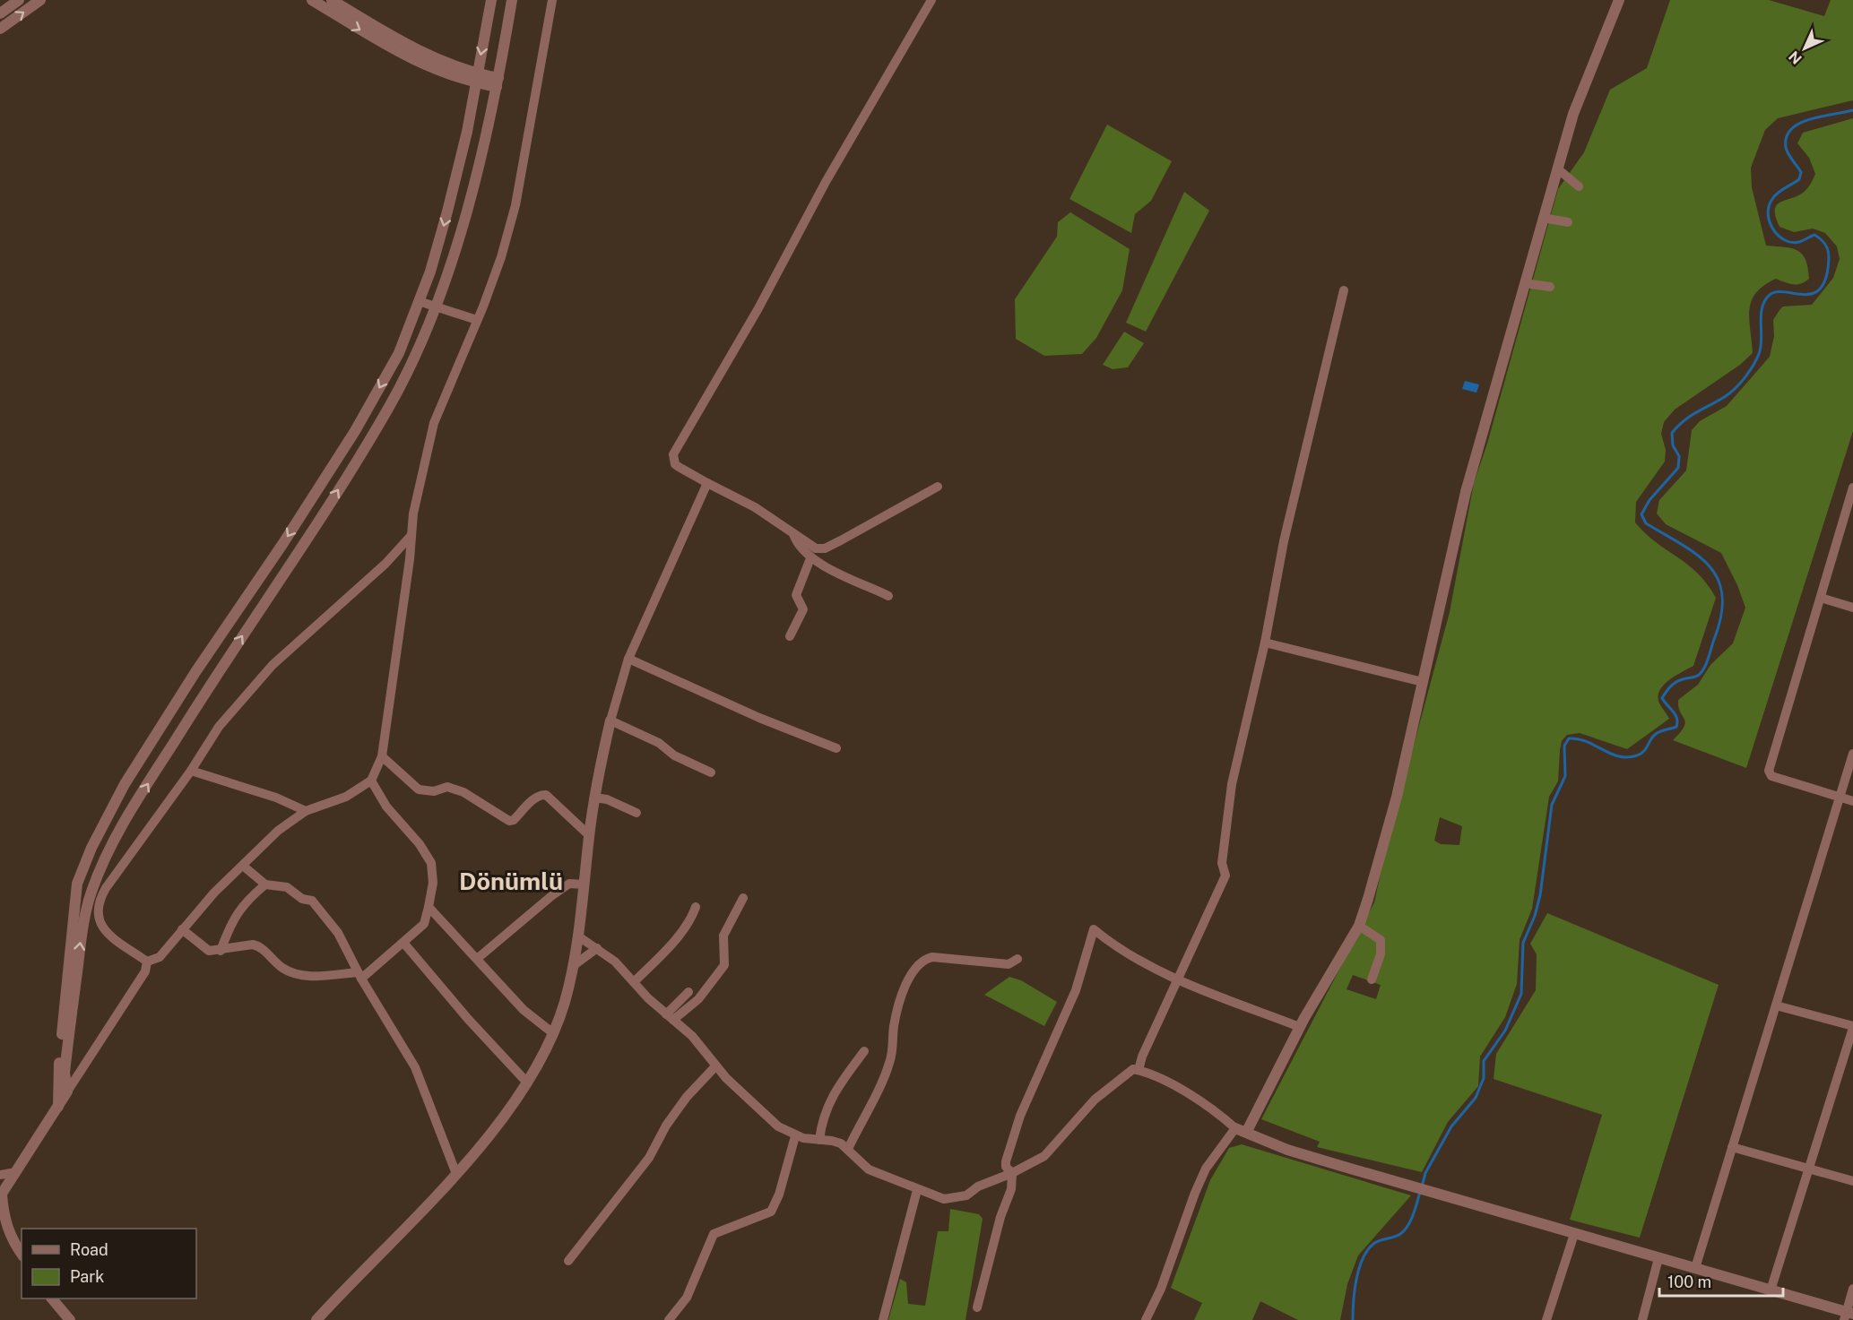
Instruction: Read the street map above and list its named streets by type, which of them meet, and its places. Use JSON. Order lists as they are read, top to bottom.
{
  "districts": ["Dönümlü"],
  "legend": ["Road", "Park"],
  "scale_bar": "100 m",
  "north": "bottom left"
}
